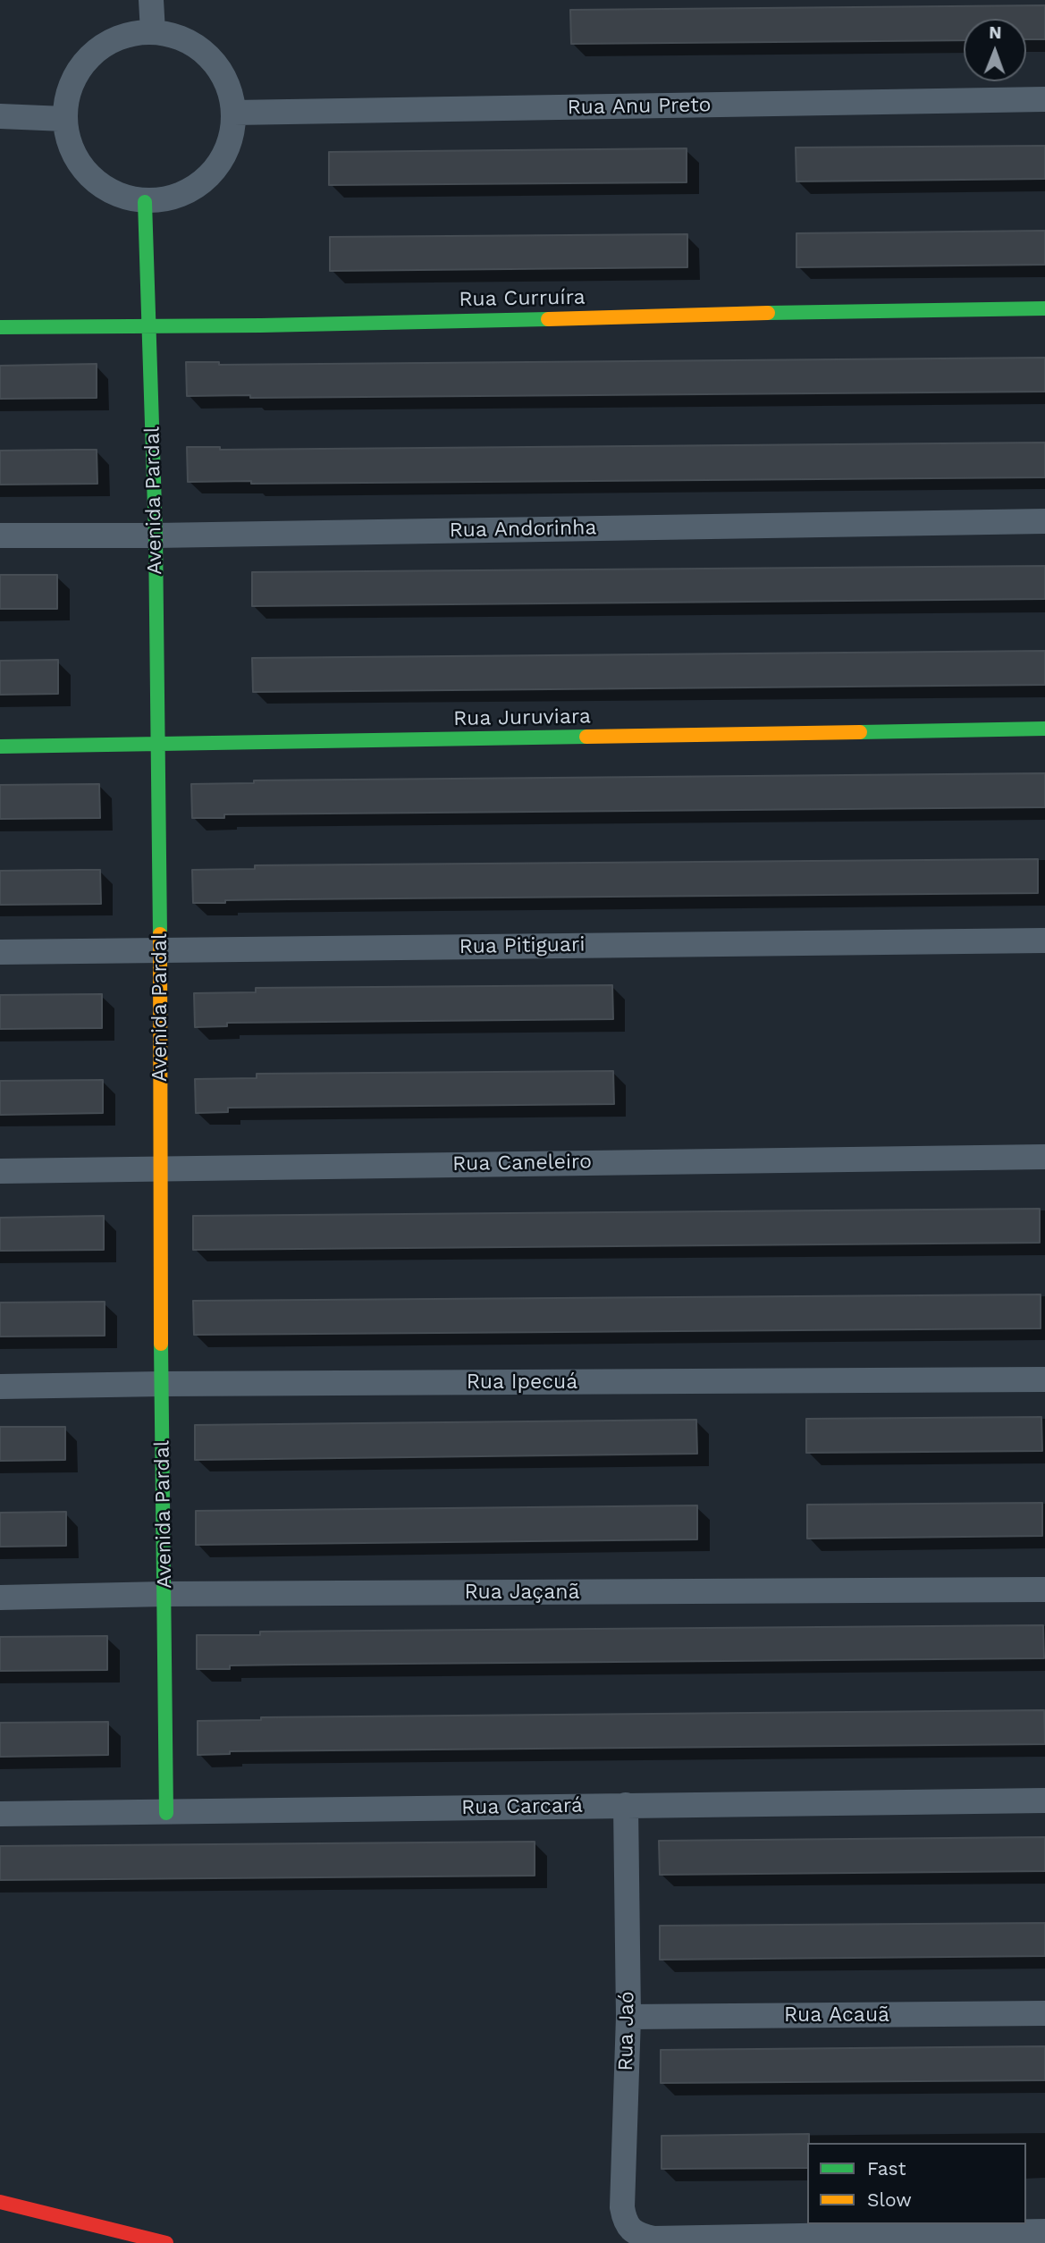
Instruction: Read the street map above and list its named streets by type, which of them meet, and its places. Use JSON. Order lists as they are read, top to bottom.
{
  "streets": {
    "street": [
      "Rua Anu Preto",
      "Rua Curruíra",
      "Avenida Pardal",
      "Rua Andorinha",
      "Rua Juruviara",
      "Rua Pitiguari",
      "Rua Caneleiro",
      "Rua Ipecuá",
      "Rua Jaçanã",
      "Rua Carcará",
      "Rua Acauã",
      "Rua Jaó"
    ]
  },
  "crossings": [
    ["Rua Anu Preto", "Avenida Pardal"],
    ["Rua Curruíra", "Avenida Pardal"],
    ["Avenida Pardal", "Rua Andorinha"],
    ["Avenida Pardal", "Rua Juruviara"],
    ["Avenida Pardal", "Rua Pitiguari"],
    ["Avenida Pardal", "Rua Caneleiro"],
    ["Avenida Pardal", "Rua Ipecuá"],
    ["Avenida Pardal", "Rua Jaçanã"],
    ["Avenida Pardal", "Rua Carcará"],
    ["Rua Carcará", "Rua Jaó"],
    ["Rua Acauã", "Rua Jaó"]
  ],
  "legend": ["Fast", "Slow"],
  "north": "top"
}
